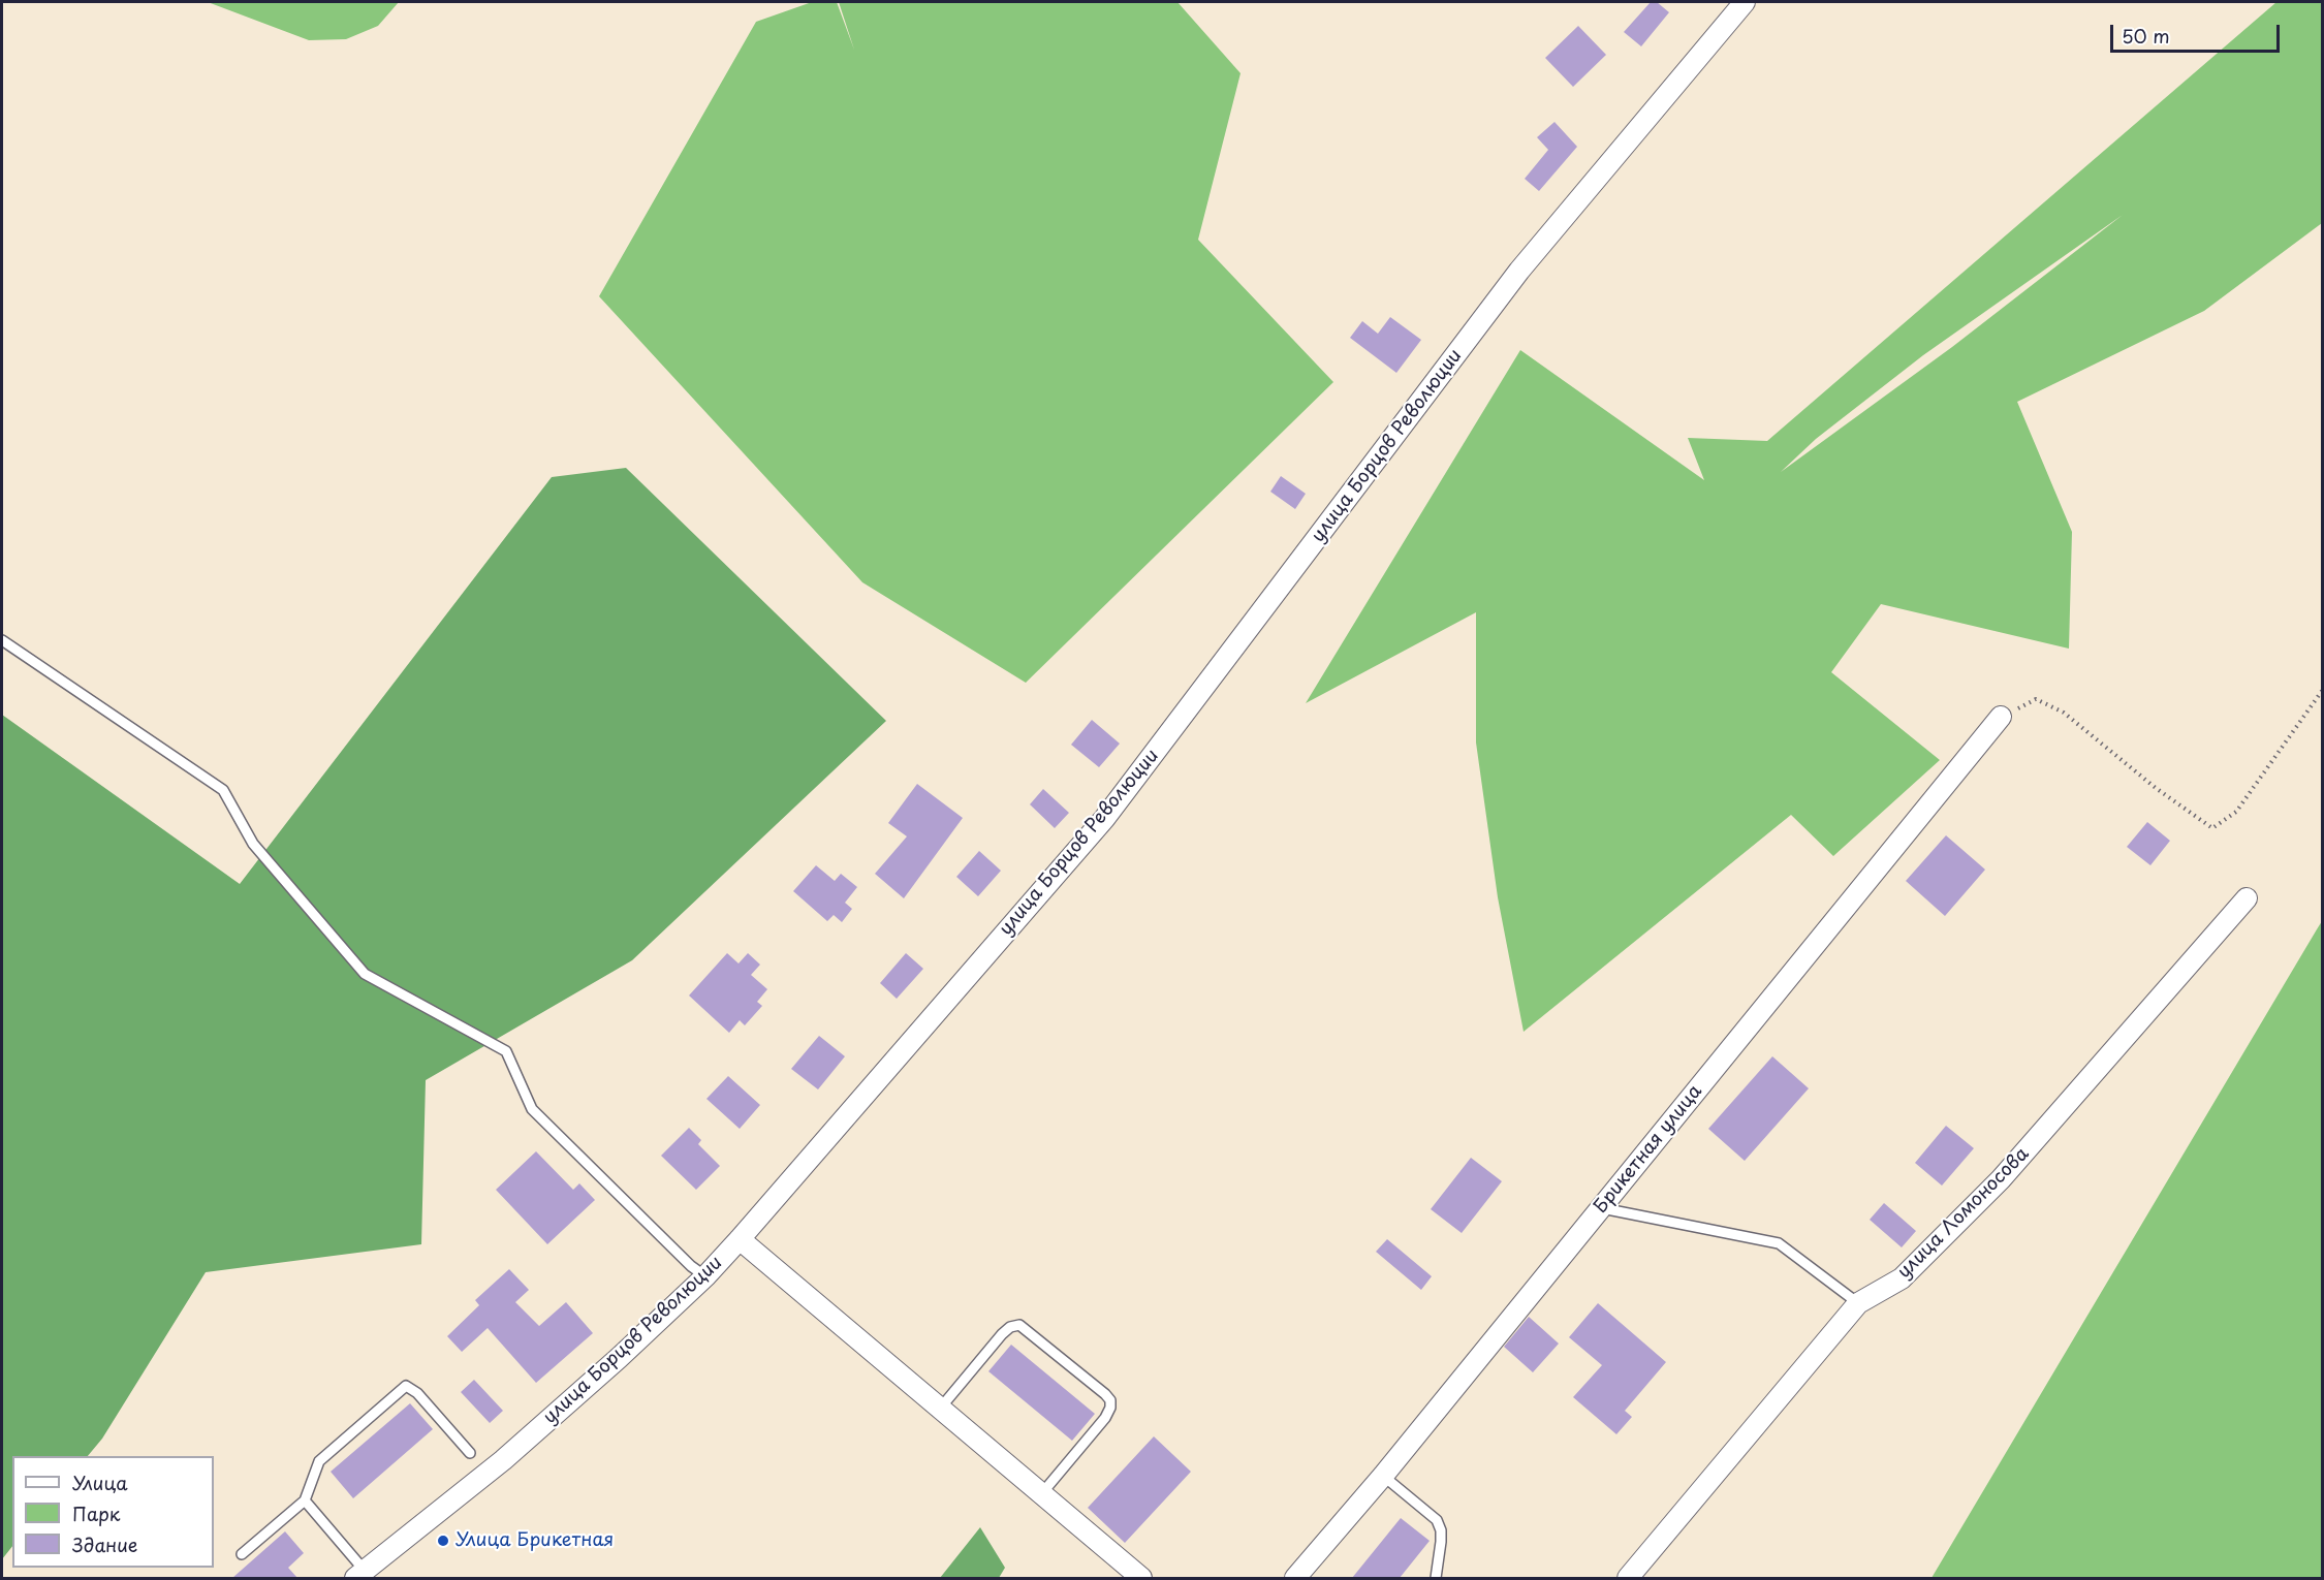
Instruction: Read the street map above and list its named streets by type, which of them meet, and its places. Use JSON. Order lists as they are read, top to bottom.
{
  "streets": {
    "street": ["улица Борцов Революции", "Брикетная улица", "улица Ломоносова"]
  },
  "places": ["Улица Брикетная"],
  "legend": ["Улица", "Парк", "Здание"],
  "scale_bar": "50 m"
}
